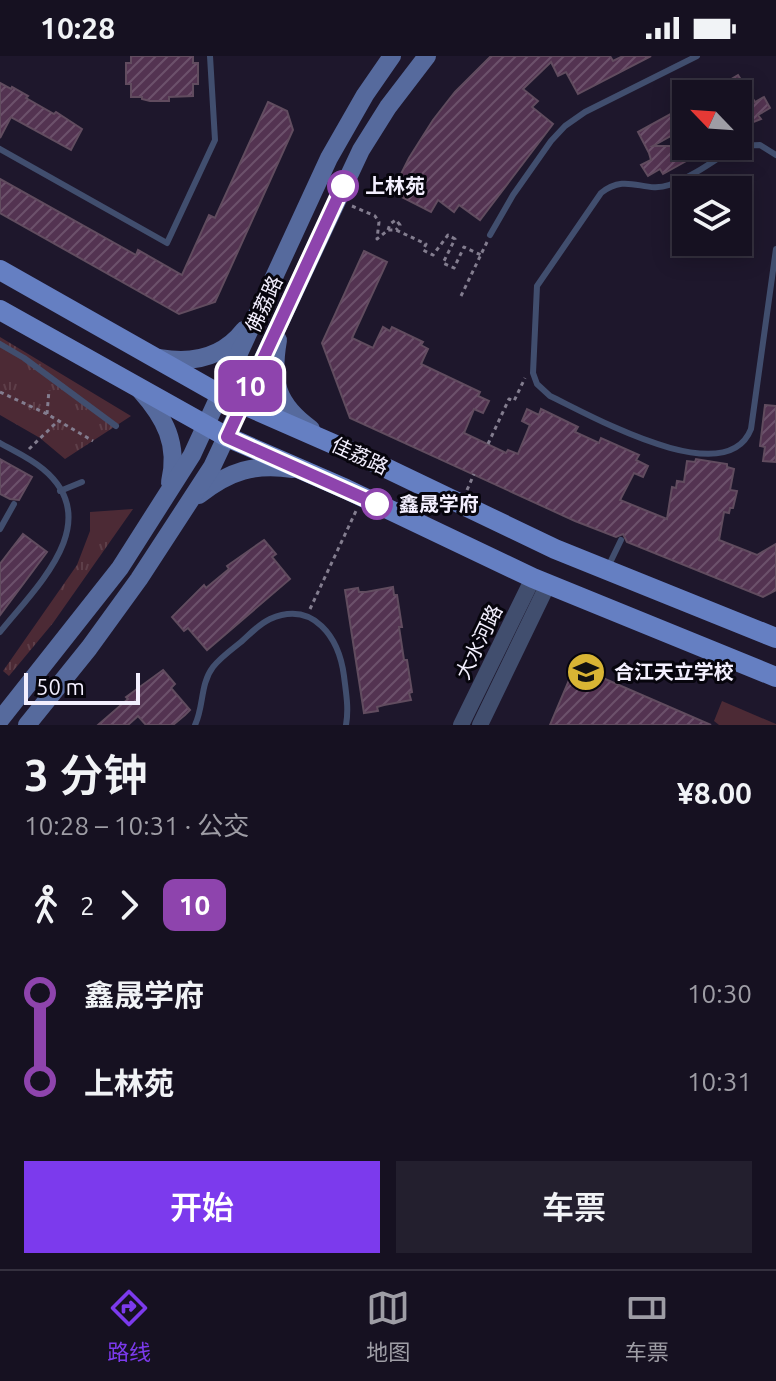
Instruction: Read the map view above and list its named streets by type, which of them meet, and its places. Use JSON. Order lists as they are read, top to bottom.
{
  "streets": {
    "main road": ["佛荔路", "佳荔路"],
    "street": ["大水河路"]
  },
  "crossings": [
    ["佛荔路", "佳荔路"],
    ["佳荔路", "大水河路"]
  ],
  "places": {
    "other": ["上林苑", "鑫晟学府"],
    "school or university": ["合江天立学校"]
  },
  "lines": ["bus line 10"],
  "scale_bar": "50 m",
  "north": "top left",
  "page": {
    "status": "10:28",
    "on_map": "10",
    "scale": "50 m",
    "heading": ["3 分钟", "10:28 – 10:31 · 公交", "¥8.00"],
    "legs": ["2", "10"],
    "list": [
      {
        "name": "鑫晟学府",
        "value": "10:30"
      },
      {
        "name": "上林苑",
        "value": "10:31"
      }
    ],
    "buttons": ["开始", "车票"],
    "tabs": ["路线", "地图", "车票"]
  }
}
